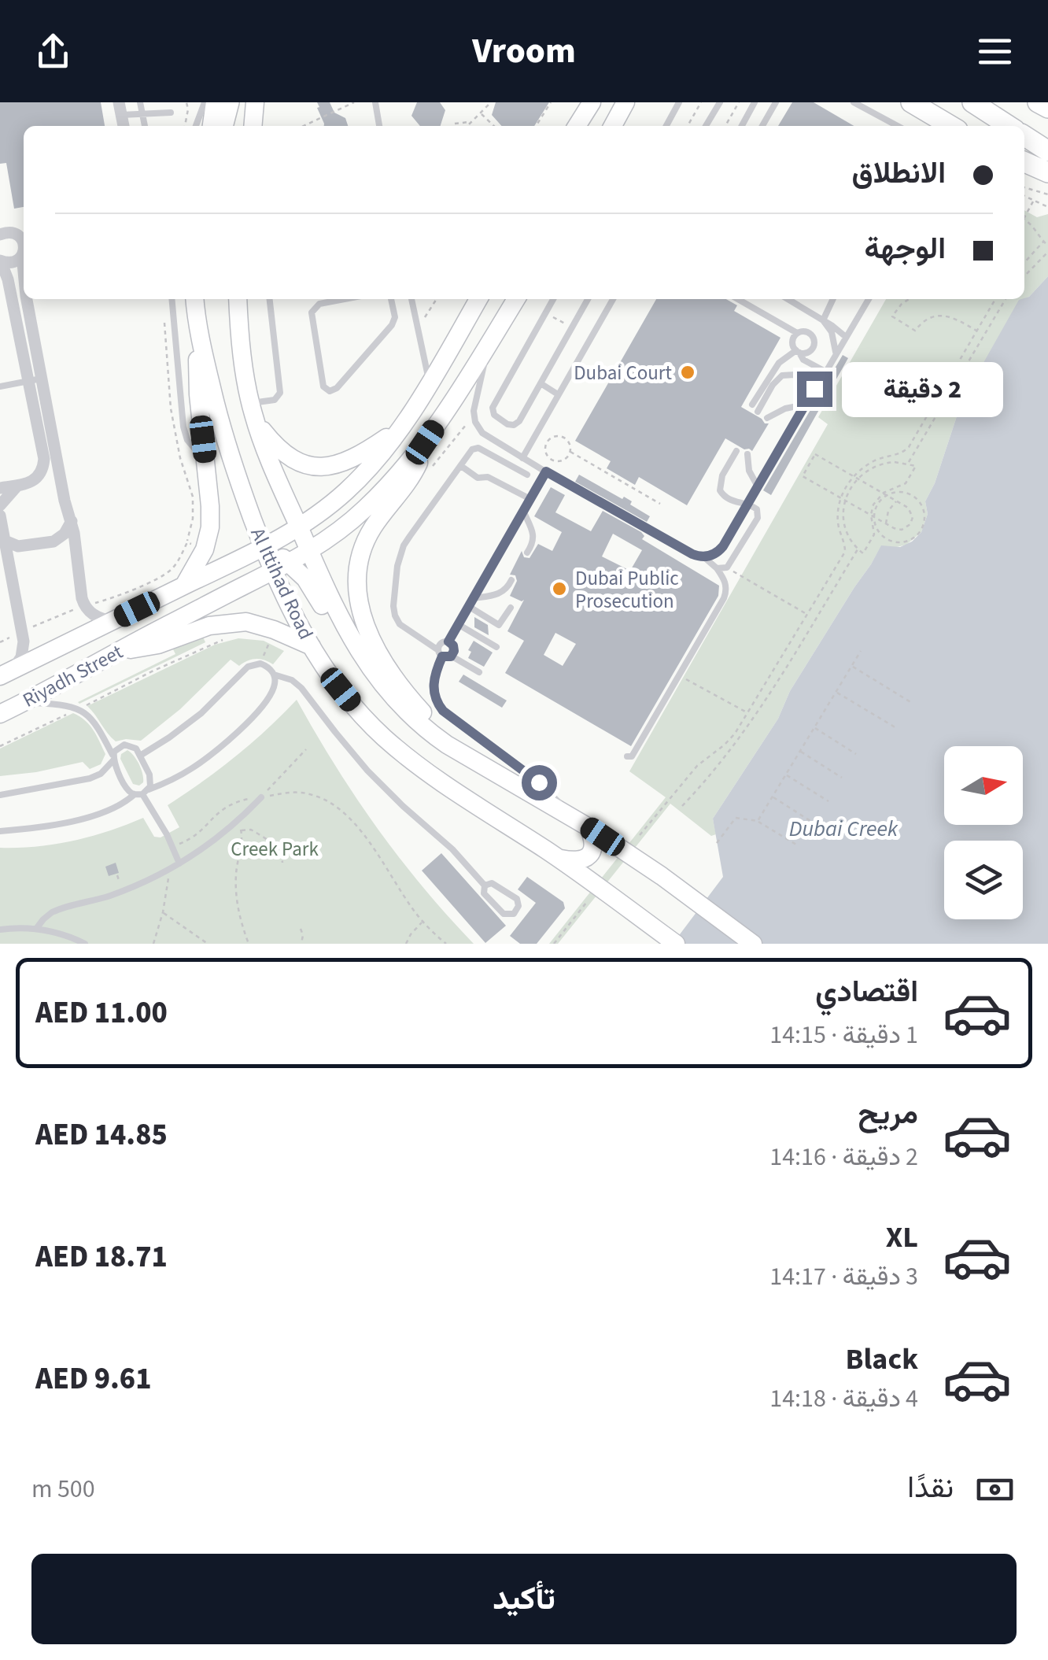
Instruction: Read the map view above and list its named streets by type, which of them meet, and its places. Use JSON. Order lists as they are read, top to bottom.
{
  "streets": {
    "main road": ["Al Ittihad Road", "Riyadh Street"]
  },
  "crossings": [
    ["Al Ittihad Road", "Riyadh Street"]
  ],
  "water": ["Dubai Creek"],
  "parks": ["Creek Park"],
  "places": ["Dubai Court", "Dubai Public Prosecution"],
  "north": "right",
  "page": {
    "header": "Vroom",
    "banner": ["الانطلاق", "الوجهة"],
    "bubble": "2 دقيقة",
    "list": [
      {
        "name": "اقتصادي",
        "note": "1 دقيقة · 14:15",
        "value": "AED 11.00"
      },
      {
        "name": "مريح",
        "note": "2 دقيقة · 14:16",
        "value": "AED 14.85"
      },
      {
        "name": "XL",
        "note": "3 دقيقة · 14:17",
        "value": "AED 18.71"
      },
      {
        "name": "Black",
        "note": "4 دقيقة · 14:18",
        "value": "AED 9.61"
      }
    ],
    "pay": ["نقدًا", "500 m"],
    "buttons": "تأكيد"
  }
}
